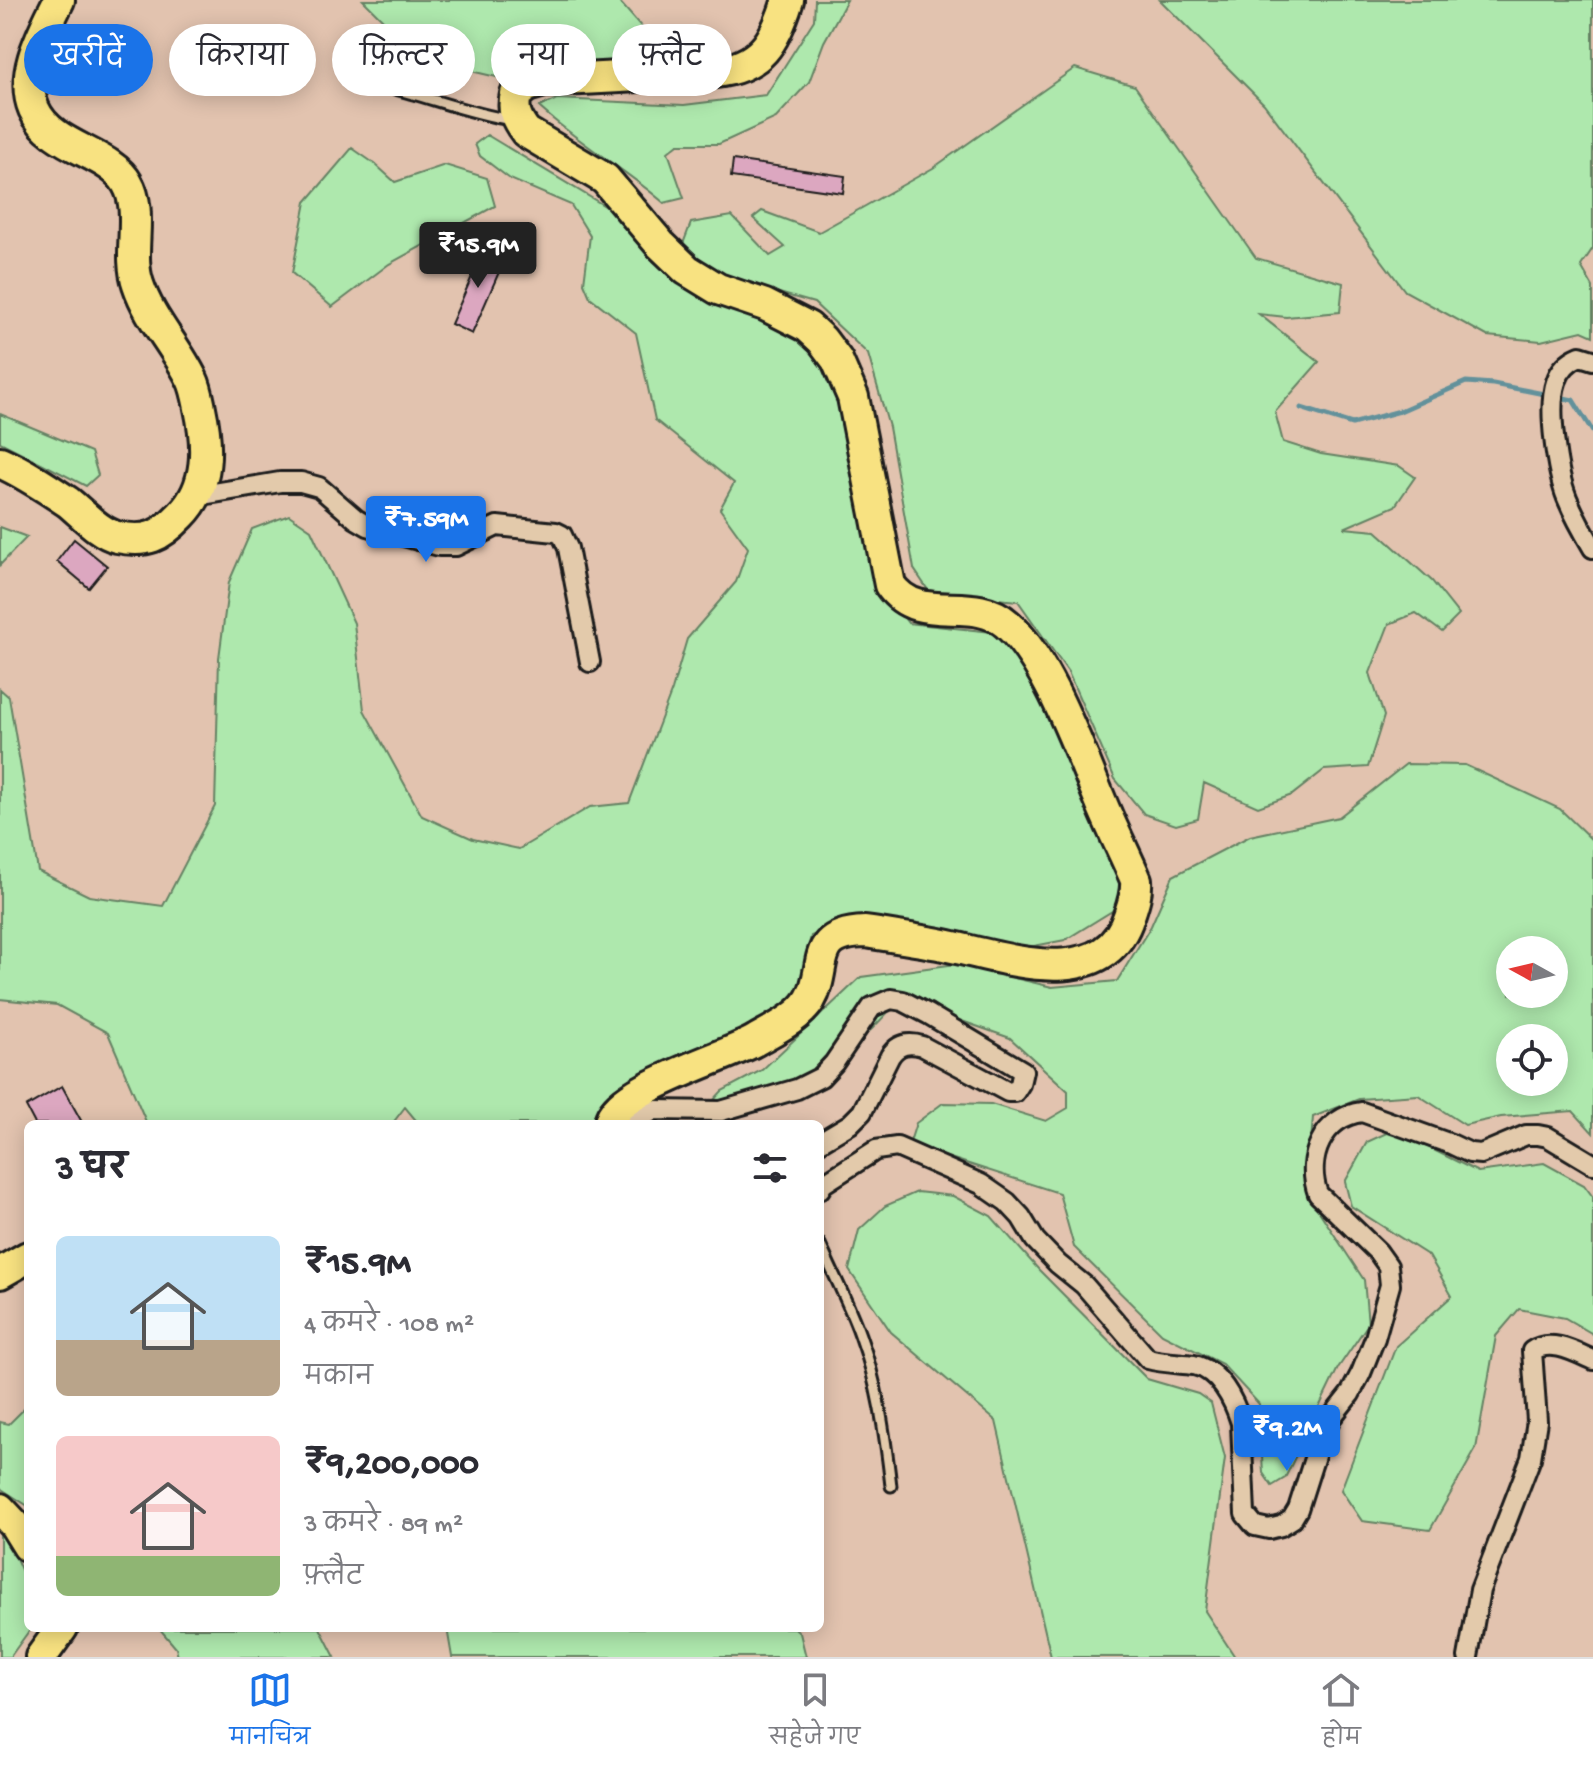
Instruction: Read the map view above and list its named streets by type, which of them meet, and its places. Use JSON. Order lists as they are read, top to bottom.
{
  "north": "left",
  "page": {
    "chip": [
      "खरीदें",
      "किराया",
      "फ़िल्टर",
      "नया",
      "फ़्लैट"
    ],
    "price": ["₹15.9M", "₹7.59M", "₹9.2M"],
    "heading": "3 घर",
    "list": [
      {
        "name": "₹15.9M",
        "note": "4 कमरे · 108 m² · मकान"
      },
      {
        "name": "₹9,200,000",
        "note": "3 कमरे · 89 m² · फ़्लैट"
      }
    ],
    "tabs": ["मानचित्र", "सहेजे गए", "होम"]
  }
}
